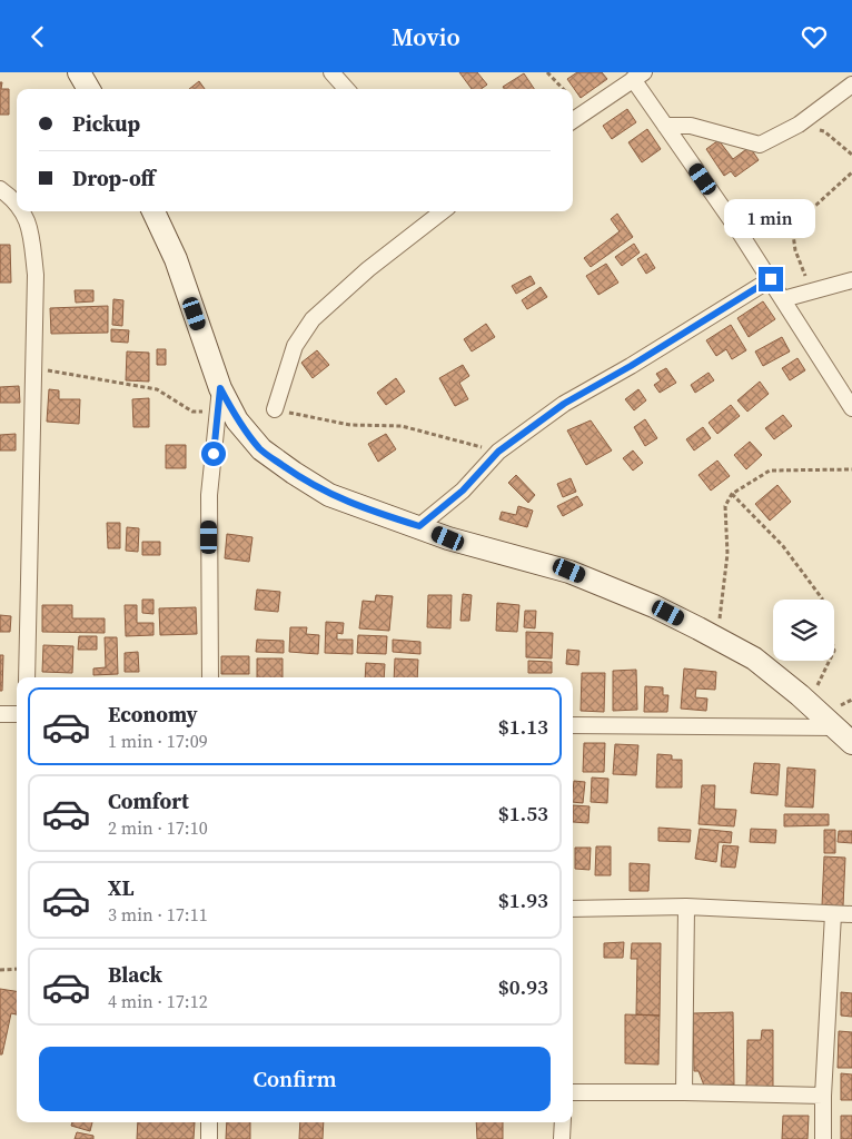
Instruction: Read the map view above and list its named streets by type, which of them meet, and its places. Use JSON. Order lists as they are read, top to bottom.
{
  "page": {
    "header": "Movio",
    "banner": ["Pickup", "Drop-off"],
    "bubble": "1 min",
    "list": [
      {
        "name": "Economy",
        "note": "1 min · 17:09",
        "value": "$1.13"
      },
      {
        "name": "Comfort",
        "note": "2 min · 17:10",
        "value": "$1.53"
      },
      {
        "name": "XL",
        "note": "3 min · 17:11",
        "value": "$1.93"
      },
      {
        "name": "Black",
        "note": "4 min · 17:12",
        "value": "$0.93"
      }
    ],
    "buttons": "Confirm"
  }
}
